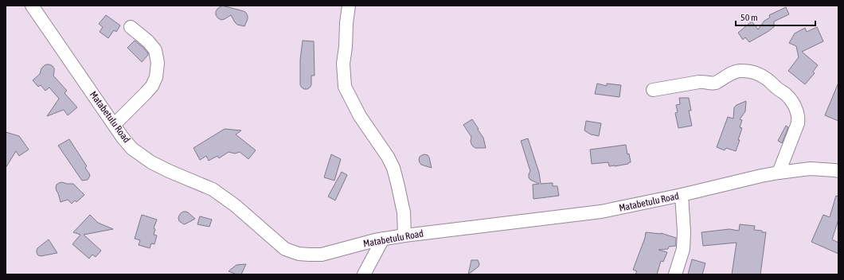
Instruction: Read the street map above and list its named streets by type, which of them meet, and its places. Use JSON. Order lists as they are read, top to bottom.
{
  "streets": {
    "street": ["Matabetulu Road"]
  },
  "scale_bar": "50 m"
}
